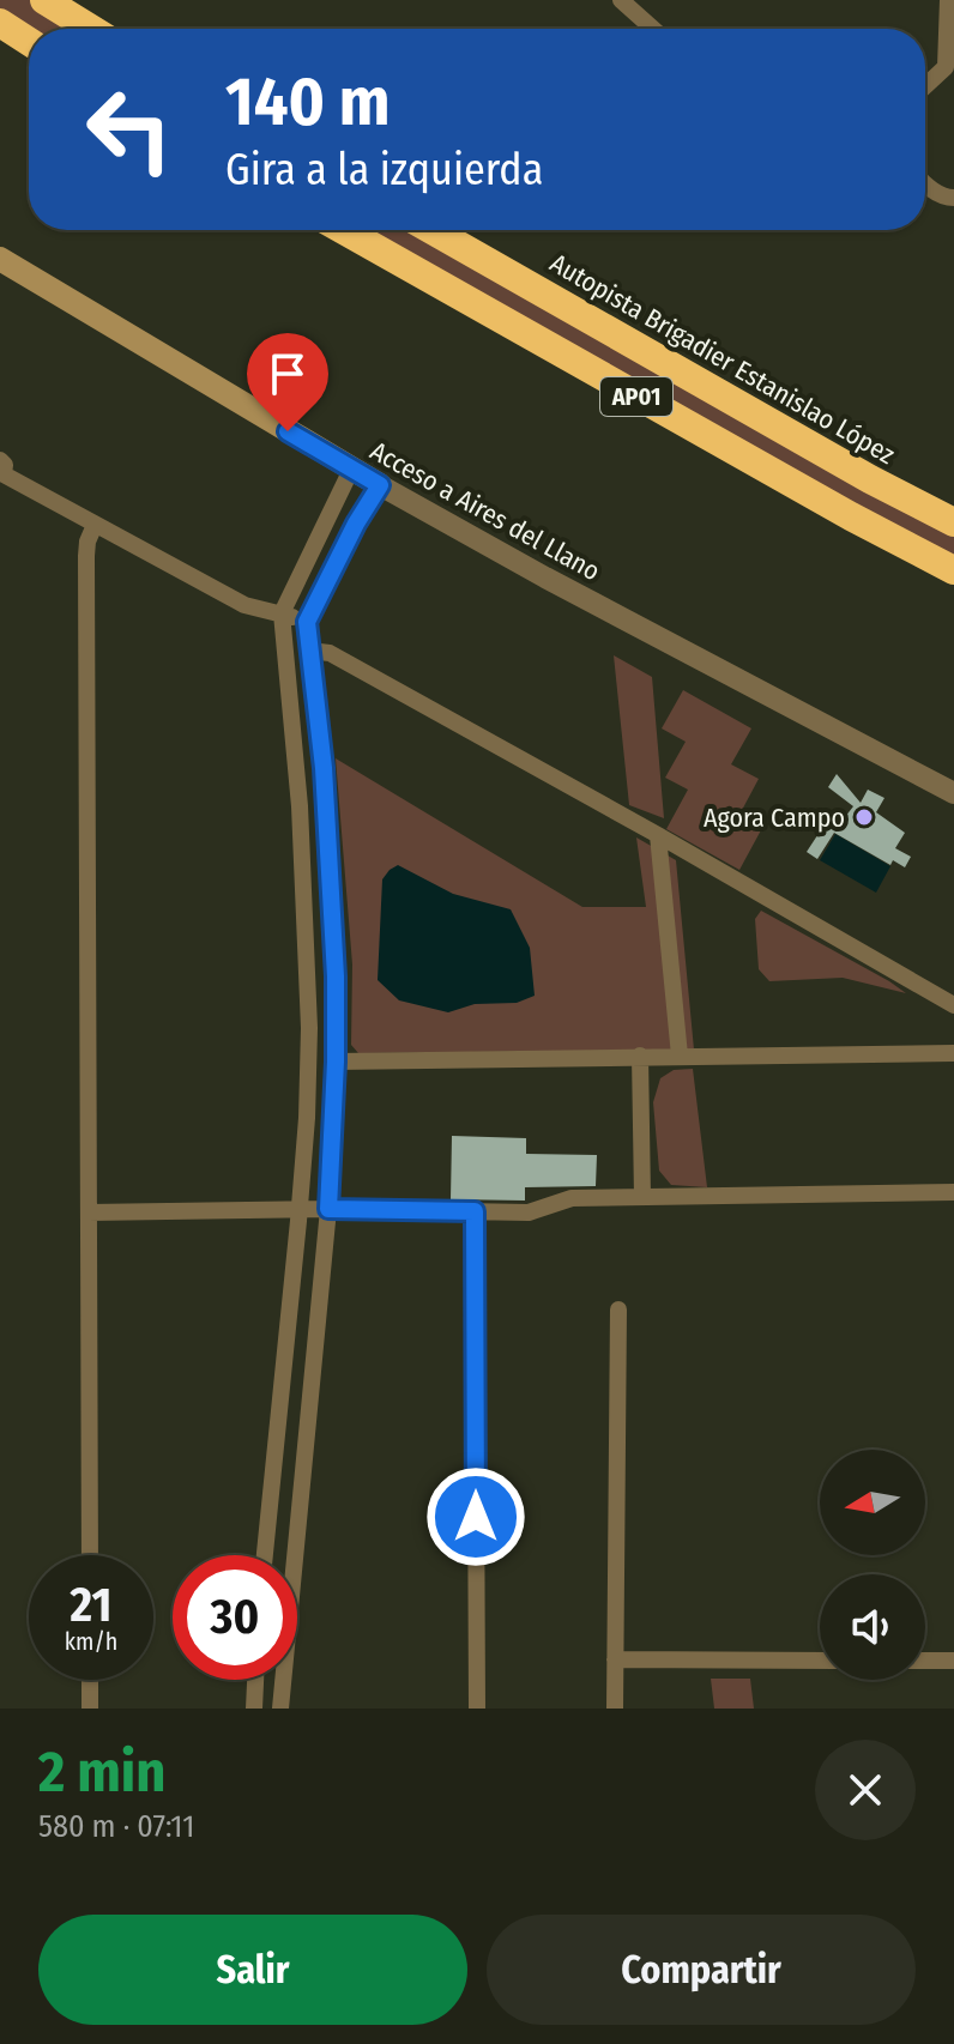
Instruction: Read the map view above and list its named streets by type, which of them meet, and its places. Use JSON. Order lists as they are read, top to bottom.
{
  "streets": {
    "highway": ["Autopista Brigadier Estanislao López", "AP01"],
    "main road": ["Acceso a Aires del Llano"]
  },
  "places": ["Agora Campo"],
  "north": "left",
  "page": {
    "turn": ["140 m", "Gira a la izquierda"],
    "speed": "21 km/h",
    "limit": "30",
    "heading": ["2 min", "580 m · 07:11"],
    "buttons": ["Salir", "Compartir"]
  }
}
